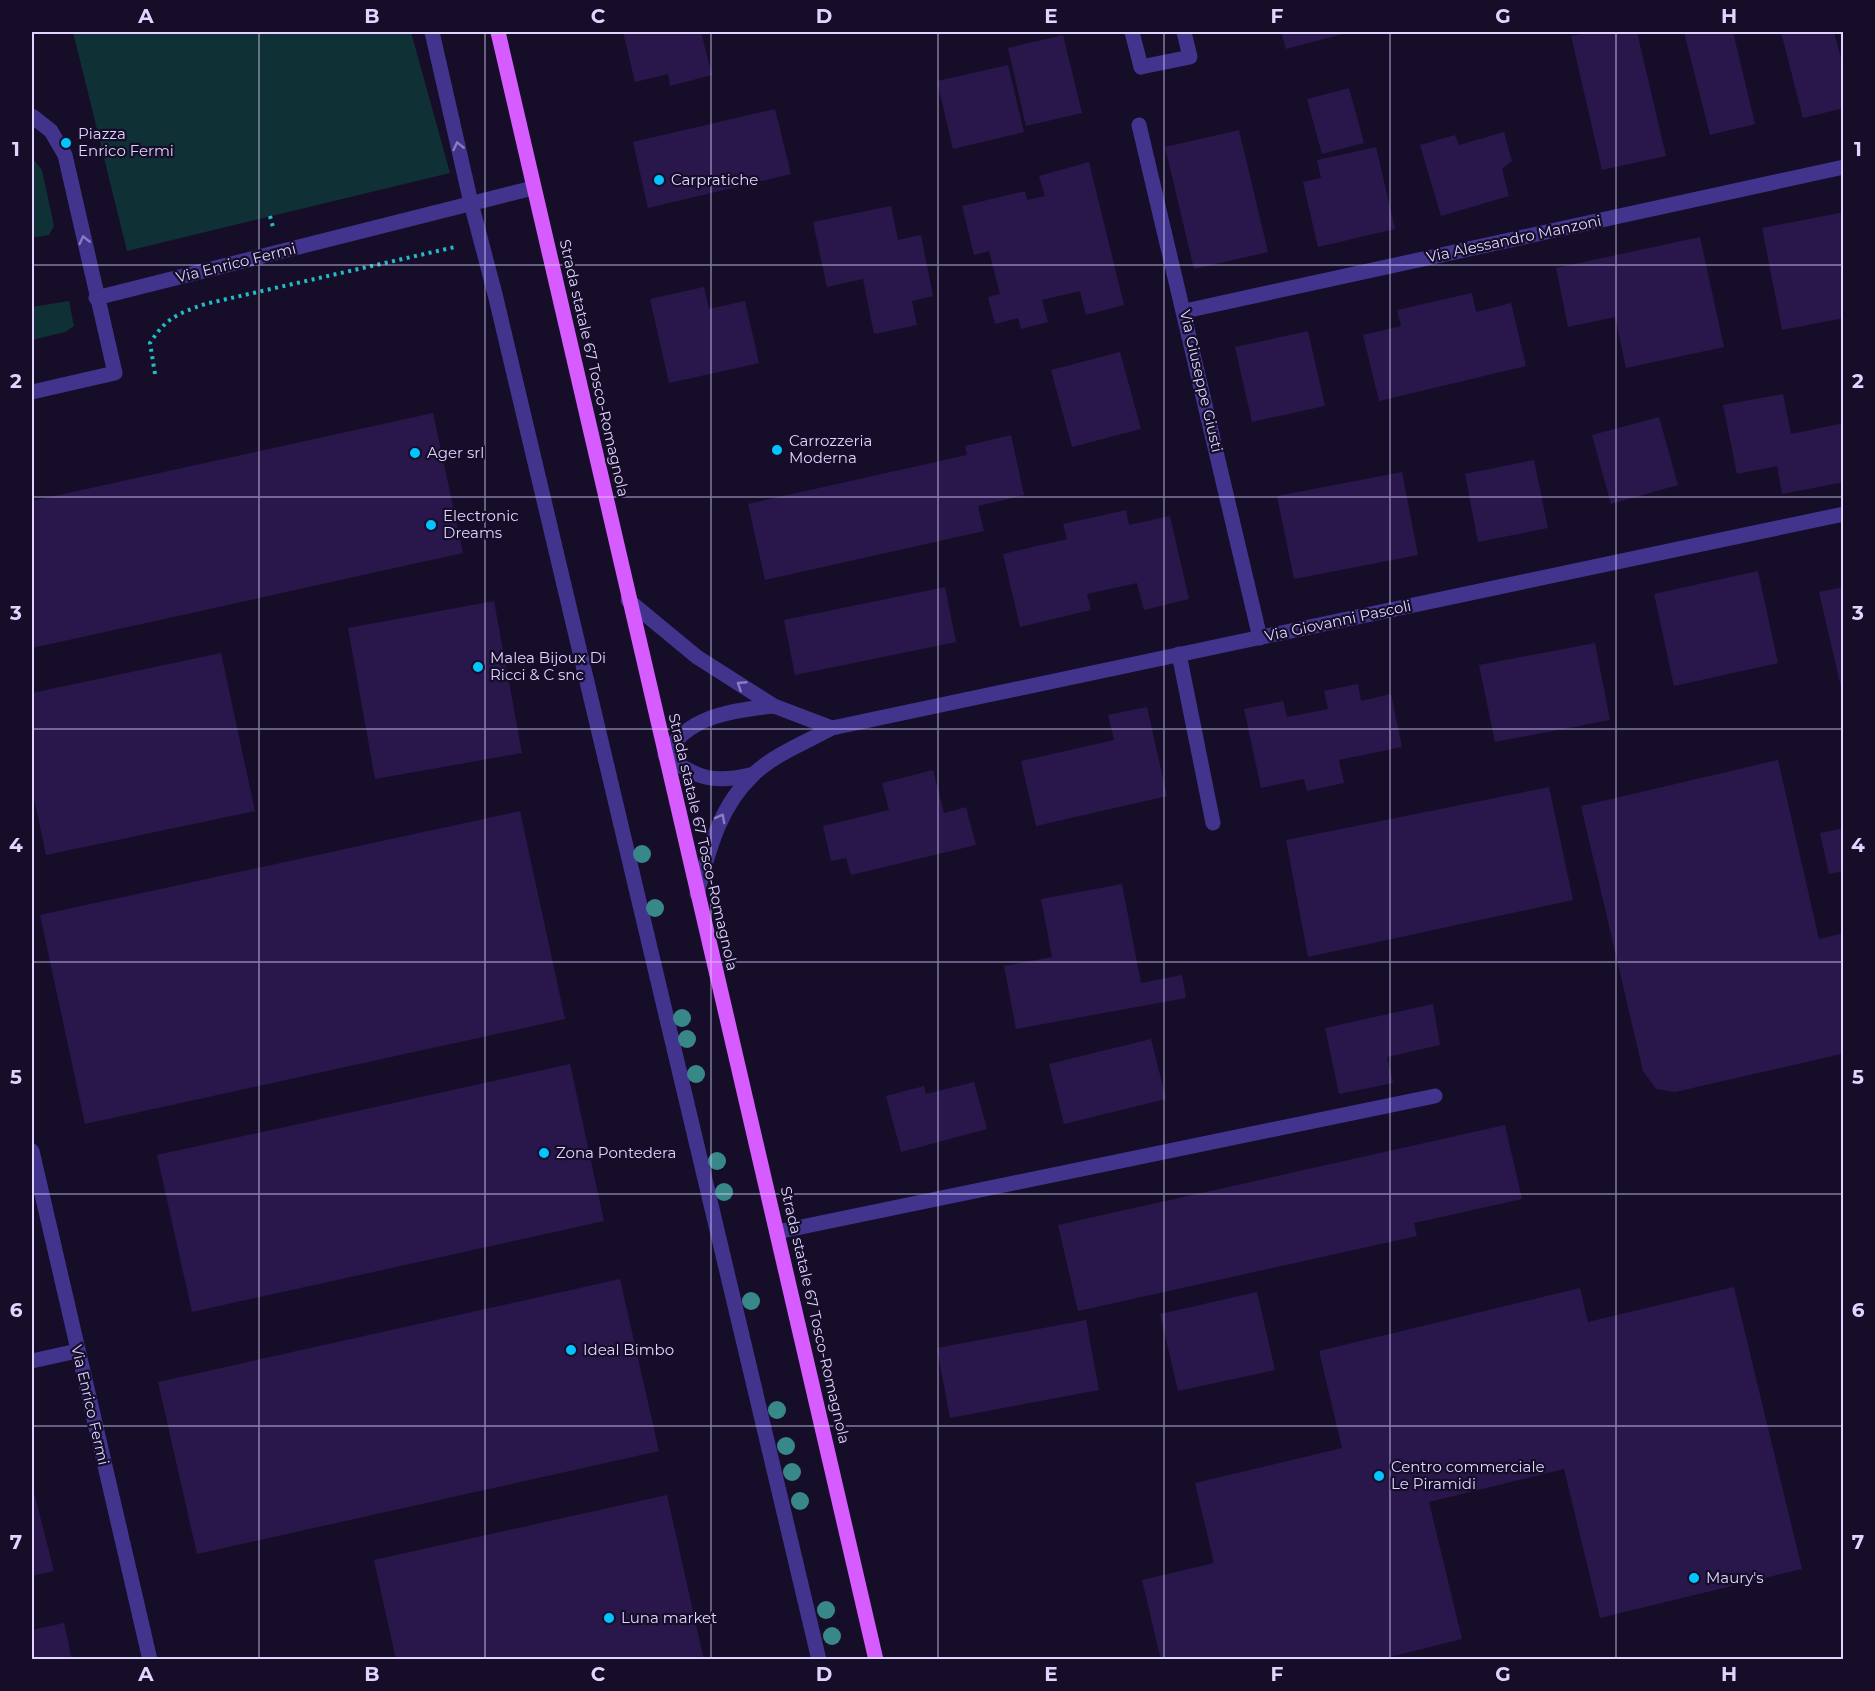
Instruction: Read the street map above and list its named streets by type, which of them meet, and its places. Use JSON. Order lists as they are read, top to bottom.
{
  "streets": {
    "main road": ["Strada statale 67 Tosco-Romagnola"],
    "street": [
      "Via Alessandro Manzoni",
      "Via Enrico Fermi",
      "Via Giuseppe Giusti",
      "Via Giovanni Pascoli"
    ]
  },
  "crossings": [
    ["Via Alessandro Manzoni", "Via Giuseppe Giusti"],
    ["Via Enrico Fermi", "Strada statale 67 Tosco-Romagnola"],
    ["Strada statale 67 Tosco-Romagnola", "Via Giovanni Pascoli"],
    ["Via Giuseppe Giusti", "Via Giovanni Pascoli"]
  ],
  "places": [
    "Piazza Enrico Fermi",
    "Carpratiche",
    "Carrozzeria Moderna",
    "Ager srl",
    "Electronic Dreams",
    "Malea Bijoux Di Ricci & C snc",
    "Zona Pontedera",
    "Ideal Bimbo",
    "Centro commerciale Le Piramidi",
    "Maury's",
    "Luna market"
  ],
  "grid": {
    "columns": [
      "A",
      "B",
      "C",
      "D",
      "E",
      "F",
      "G",
      "H"
    ],
    "rows": [
      "1",
      "2",
      "3",
      "4",
      "5",
      "6",
      "7"
    ]
  }
}
